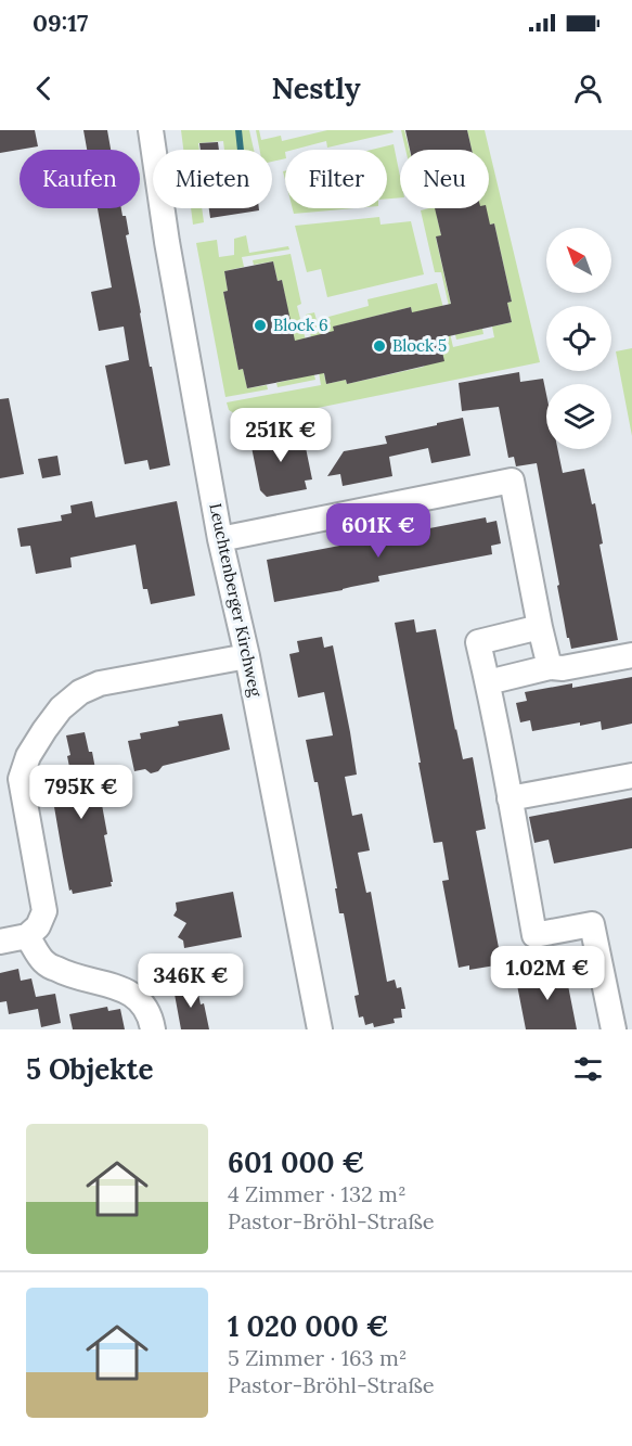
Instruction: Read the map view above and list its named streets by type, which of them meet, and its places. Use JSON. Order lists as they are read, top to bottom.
{
  "streets": {
    "street": ["Leuchtenberger Kirchweg"]
  },
  "places": ["Block 6", "Block 5"],
  "north": "top left",
  "page": {
    "status": "09:17",
    "header": "Nestly",
    "chip": [
      "Kaufen",
      "Mieten",
      "Filter",
      "Neu"
    ],
    "price": [
      "251K €",
      "601K €",
      "795K €",
      "1.02M €",
      "346K €"
    ],
    "heading": "5 Objekte",
    "list": [
      {
        "name": "601 000 €",
        "note": "4 Zimmer · 132 m² · Pastor-Bröhl-Straße"
      },
      {
        "name": "1 020 000 €",
        "note": "5 Zimmer · 163 m² · Pastor-Bröhl-Straße"
      }
    ]
  }
}
